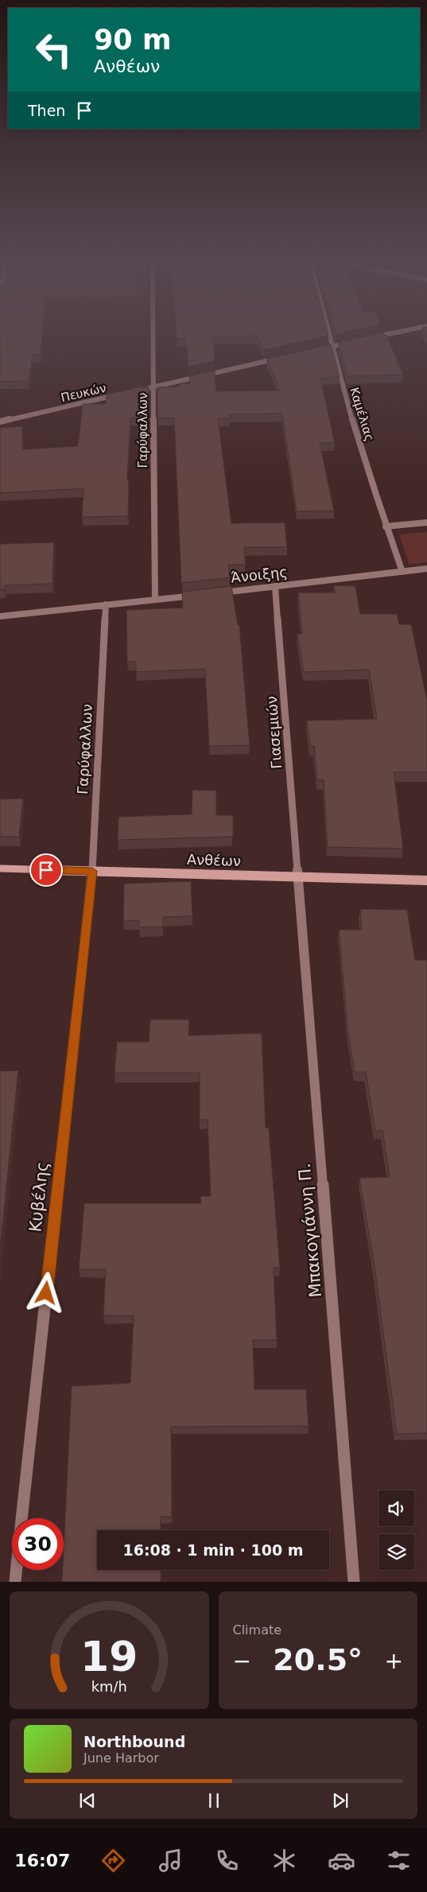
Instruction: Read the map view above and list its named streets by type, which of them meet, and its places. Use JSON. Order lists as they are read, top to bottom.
{
  "streets": {
    "street": [
      "Πευκών",
      "Καμέλιας",
      "Γαρύφαλλων",
      "Άνοιξης",
      "Γιασεμιών",
      "Ανθέων",
      "Κυβέλης",
      "Μπακογιάννη Π."
    ]
  },
  "crossings": [
    ["Καμέλιας", "Άνοιξης"],
    ["Γαρύφαλλων", "Ανθέων"],
    ["Γαρύφαλλων", "Κυβέλης"],
    ["Άνοιξης", "Γιασεμιών"],
    ["Γιασεμιών", "Ανθέων"],
    ["Γιασεμιών", "Μπακογιάννη Π."],
    ["Ανθέων", "Κυβέλης"],
    ["Ανθέων", "Μπακογιάννη Π."]
  ],
  "page": {
    "turn": ["90 m", "Ανθέων"],
    "then": "Then",
    "limit": "30",
    "trip": "16:08 · 1 min · 100 m",
    "tile": "Climate",
    "heat": ["−", "20.5°", "+"],
    "song": ["Northbound", "June Harbor"],
    "tabs": "16:07",
    "gauge": ["19", "km/h"]
  }
}
